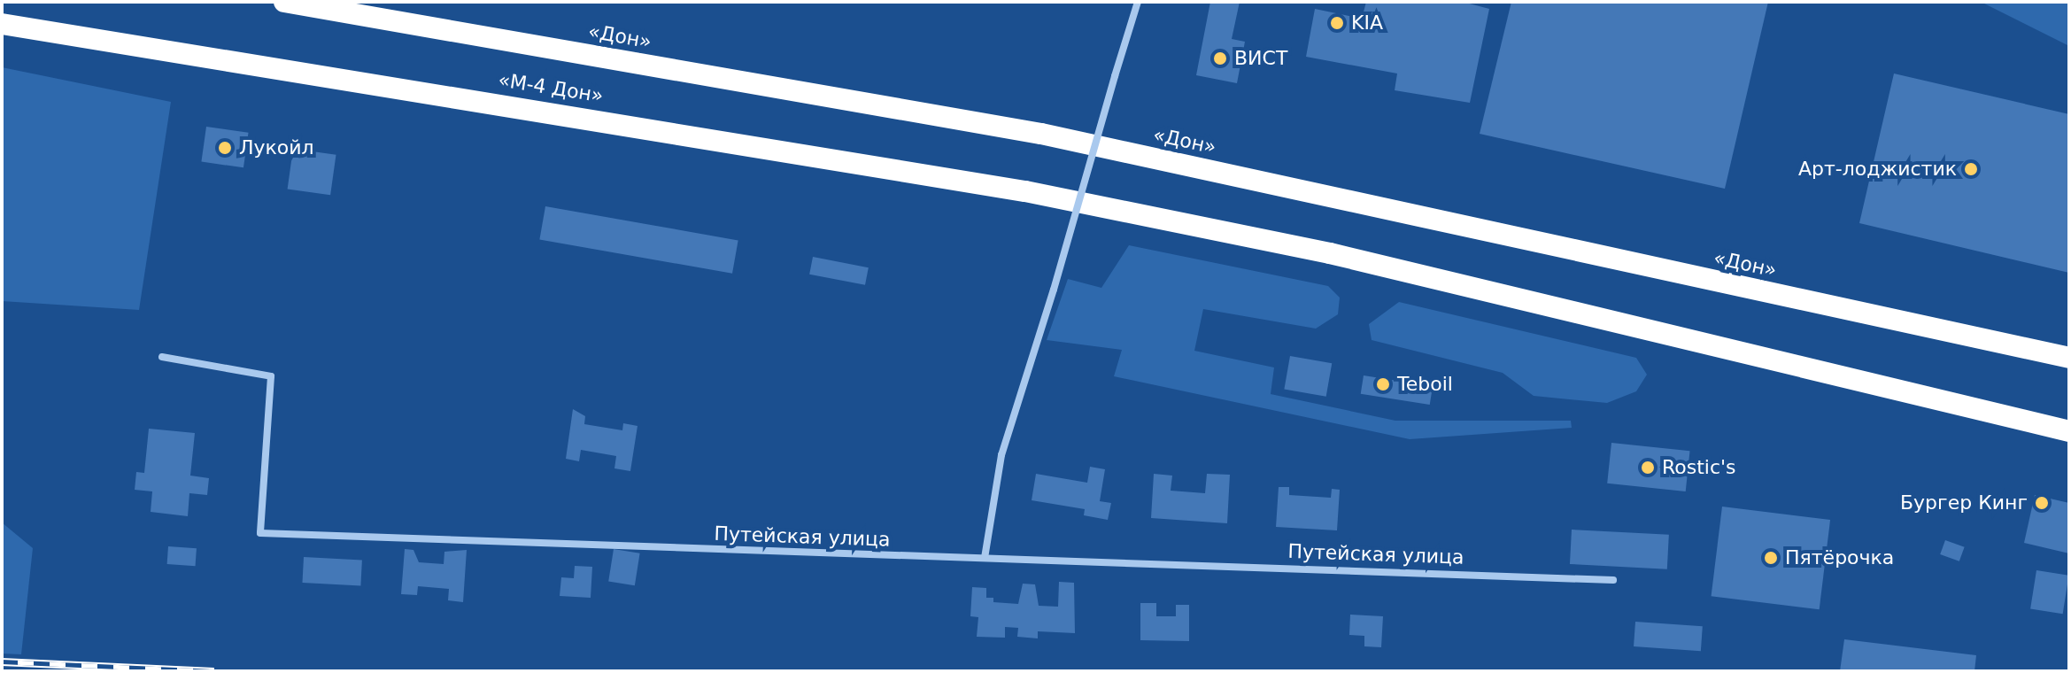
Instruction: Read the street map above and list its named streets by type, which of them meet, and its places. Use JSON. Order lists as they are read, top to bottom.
{
  "streets": {
    "highway": ["«Дон»", "«М-4 Дон»"],
    "street": ["Путейская улица"]
  },
  "places": [
    "KIA",
    "ВИСТ",
    "Лукойл",
    "Арт-лоджистик",
    "Teboil",
    "Rostic's",
    "Бургер Кинг",
    "Пятёрочка"
  ]
}
